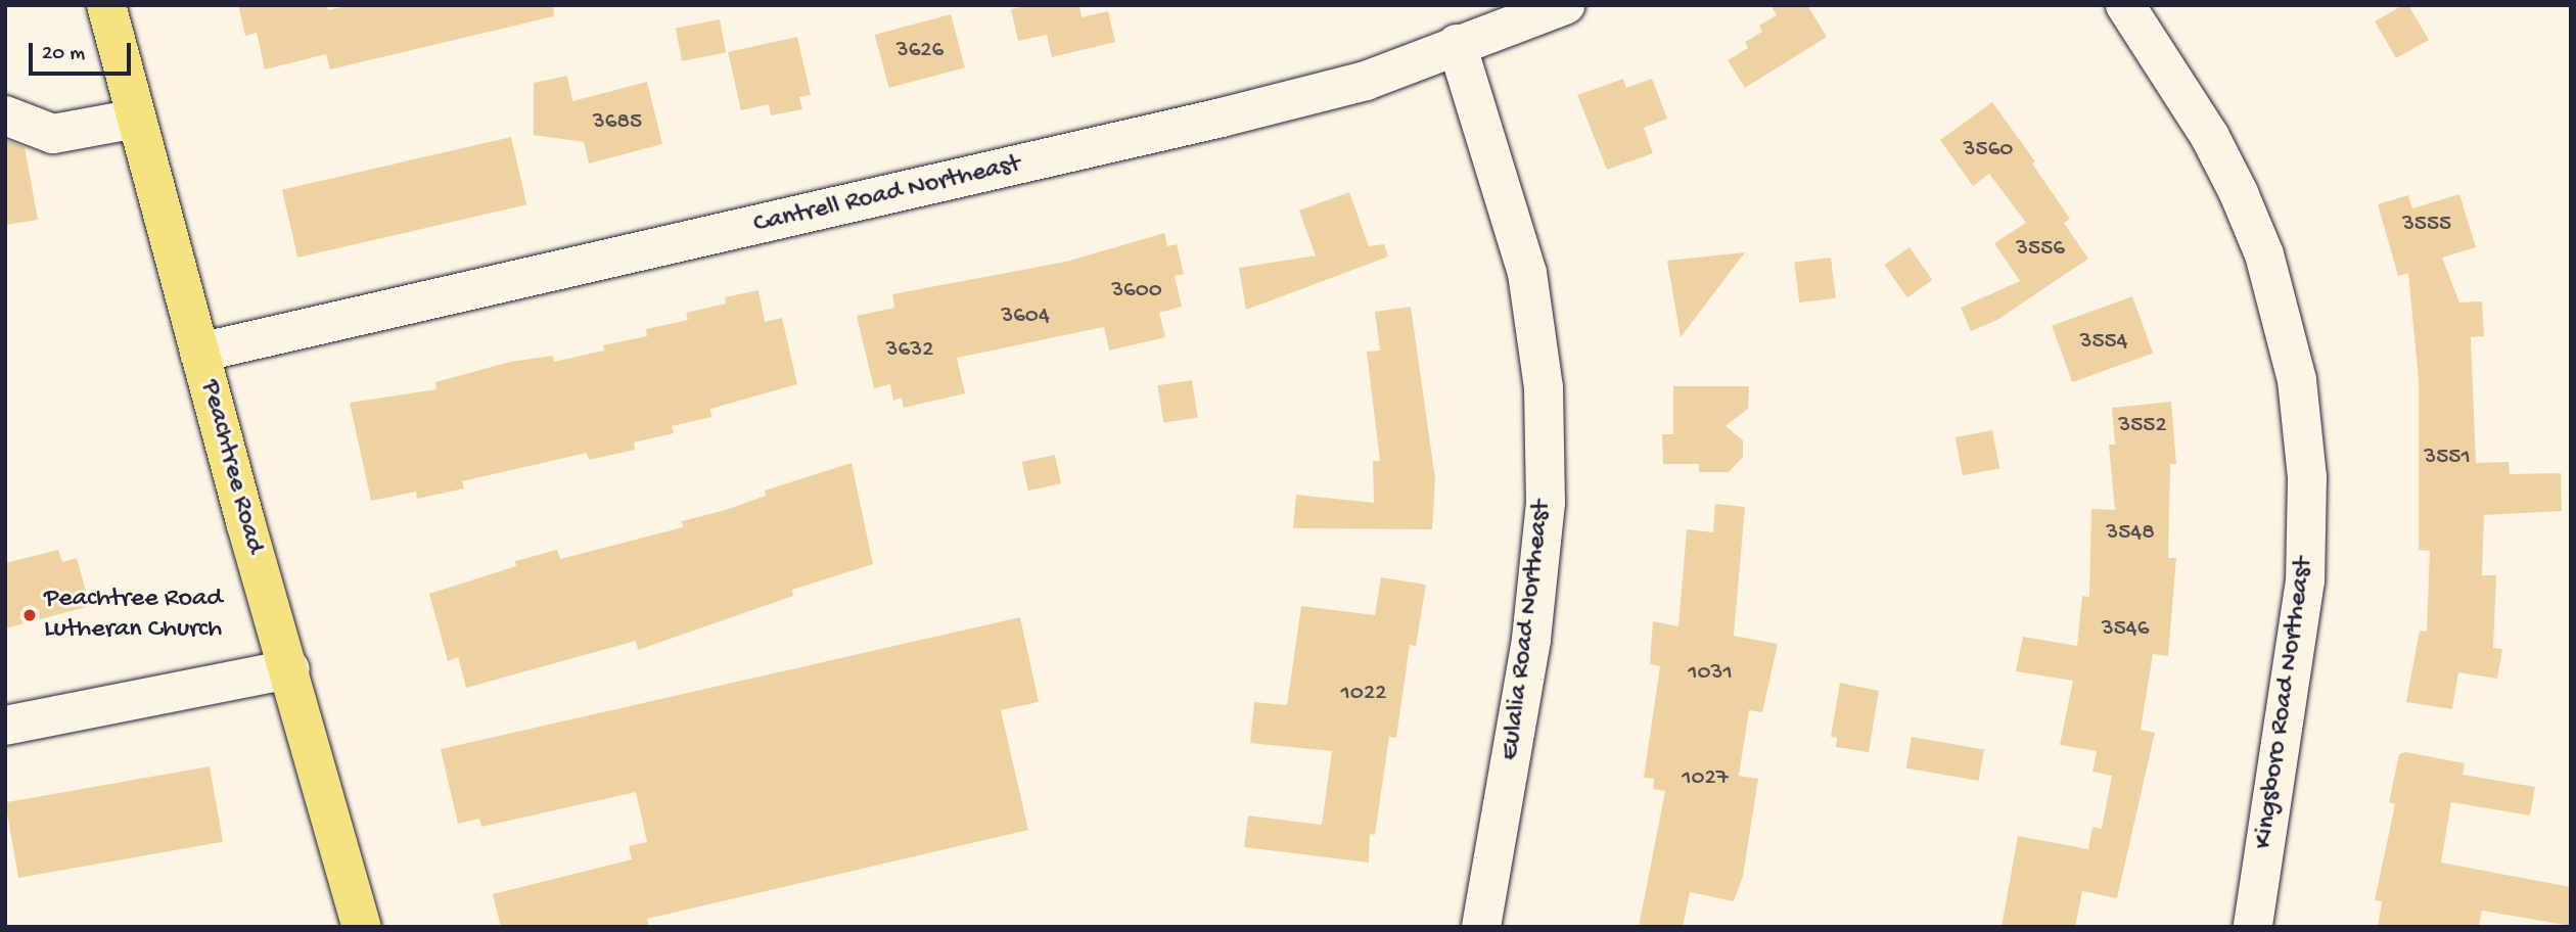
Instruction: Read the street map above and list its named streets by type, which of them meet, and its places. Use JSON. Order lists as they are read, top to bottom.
{
  "streets": {
    "highway": ["Peachtree Road"],
    "street": ["Cantrell Road Northeast", "Eulalia Road Northeast", "Kingsboro Road Northeast"]
  },
  "crossings": [
    ["Cantrell Road Northeast", "Peachtree Road"],
    ["Cantrell Road Northeast", "Eulalia Road Northeast"]
  ],
  "places": ["Peachtree Road Lutheran Church"],
  "house_numbers": [
    "3626",
    "3685",
    "3560",
    "3555",
    "3556",
    "3600",
    "3604",
    "3554",
    "3632",
    "3552",
    "3551",
    "3548",
    "3546",
    "1031",
    "1022",
    "1027"
  ],
  "scale_bar": "20 m"
}
